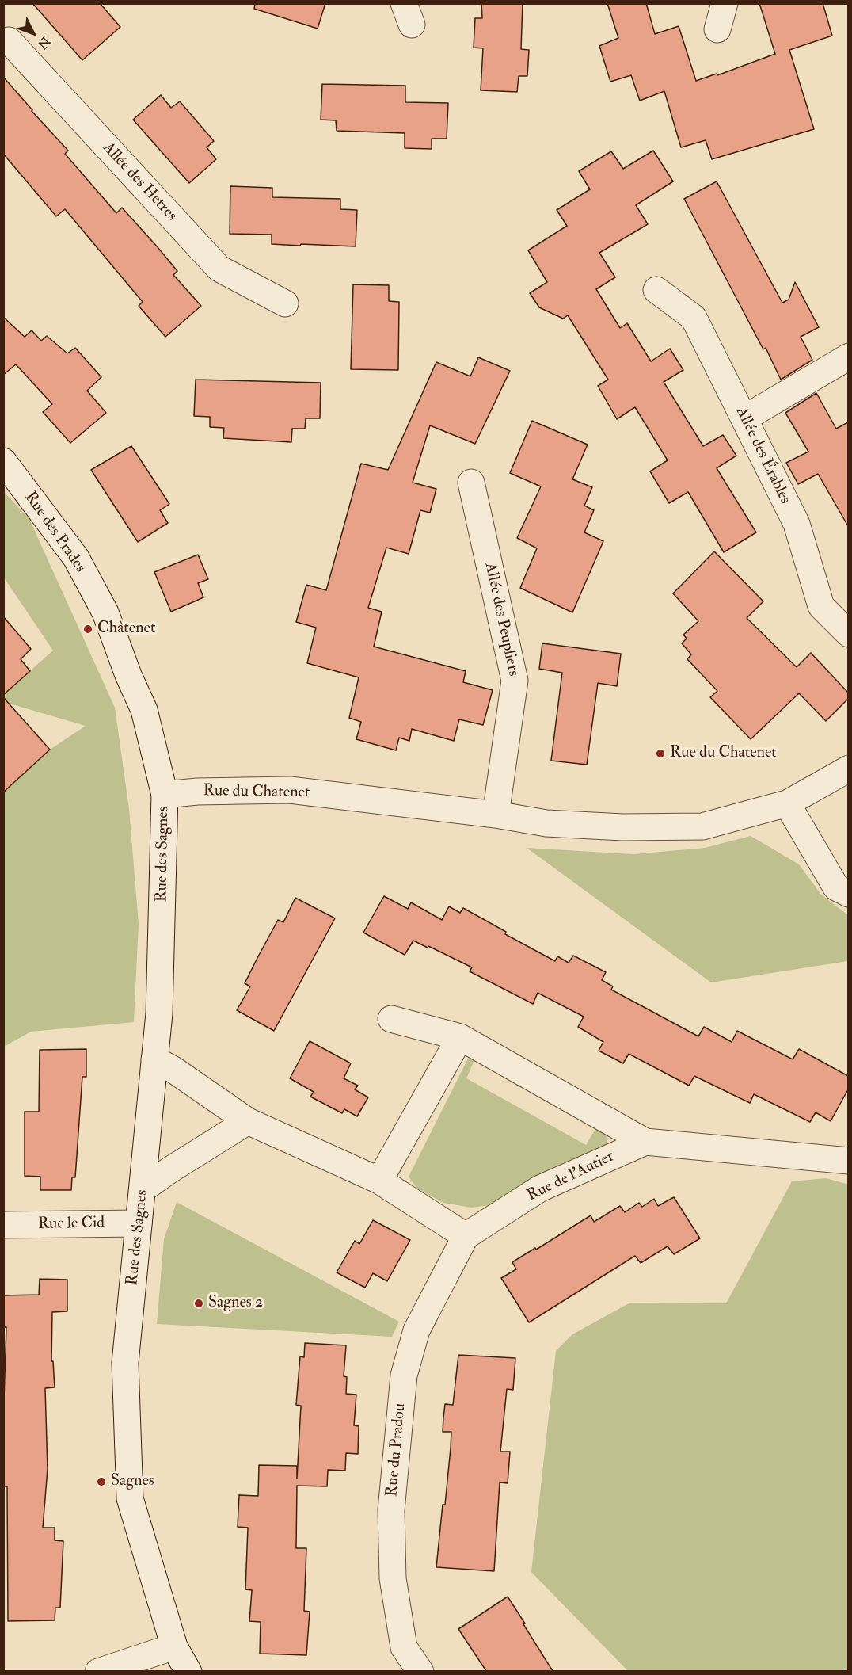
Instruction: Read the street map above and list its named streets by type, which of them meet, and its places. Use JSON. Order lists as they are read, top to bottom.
{
  "streets": {
    "street": [
      "Allée des Hetres",
      "Allée des Érables",
      "Rue des Prades",
      "Allée des Peupliers",
      "Rue du Chatenet",
      "Rue des Sagnes",
      "Rue de l'Autier",
      "Rue le Cid",
      "Rue du Pradou"
    ]
  },
  "crossings": [
    ["Rue des Prades", "Rue du Chatenet"],
    ["Rue des Prades", "Rue des Sagnes"],
    ["Allée des Peupliers", "Rue du Chatenet"],
    ["Rue du Chatenet", "Rue des Sagnes"],
    ["Rue des Sagnes", "Rue le Cid"],
    ["Rue de l'Autier", "Rue du Pradou"]
  ],
  "places": [
    "Châtenet",
    "Rue du Chatenet",
    "Sagnes 2",
    "Sagnes"
  ],
  "north": "bottom right"
}
